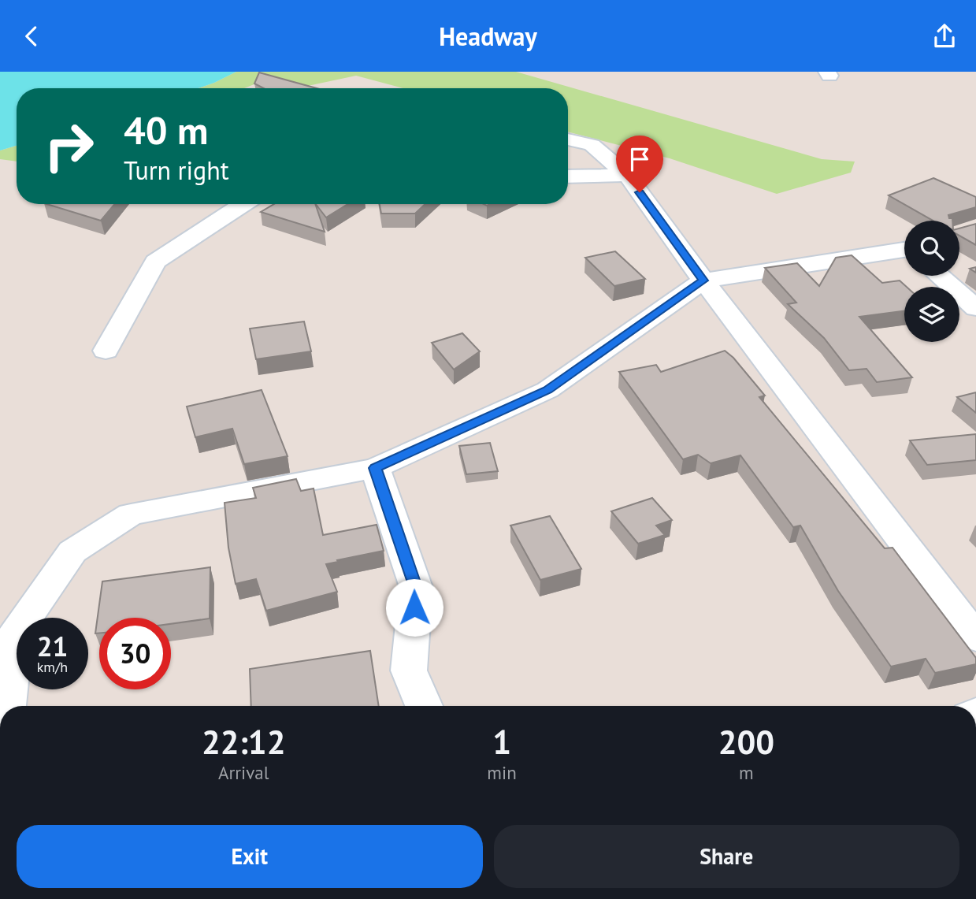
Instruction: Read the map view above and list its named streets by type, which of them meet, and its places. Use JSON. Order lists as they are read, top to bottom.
{
  "page": {
    "header": "Headway",
    "turn": ["40 m", "Turn right"],
    "speed": "21 km/h",
    "limit": "30",
    "eta": [
      "22:12",
      "Arrival",
      "1",
      "min",
      "200",
      "m"
    ],
    "buttons": ["Exit", "Share"]
  }
}
